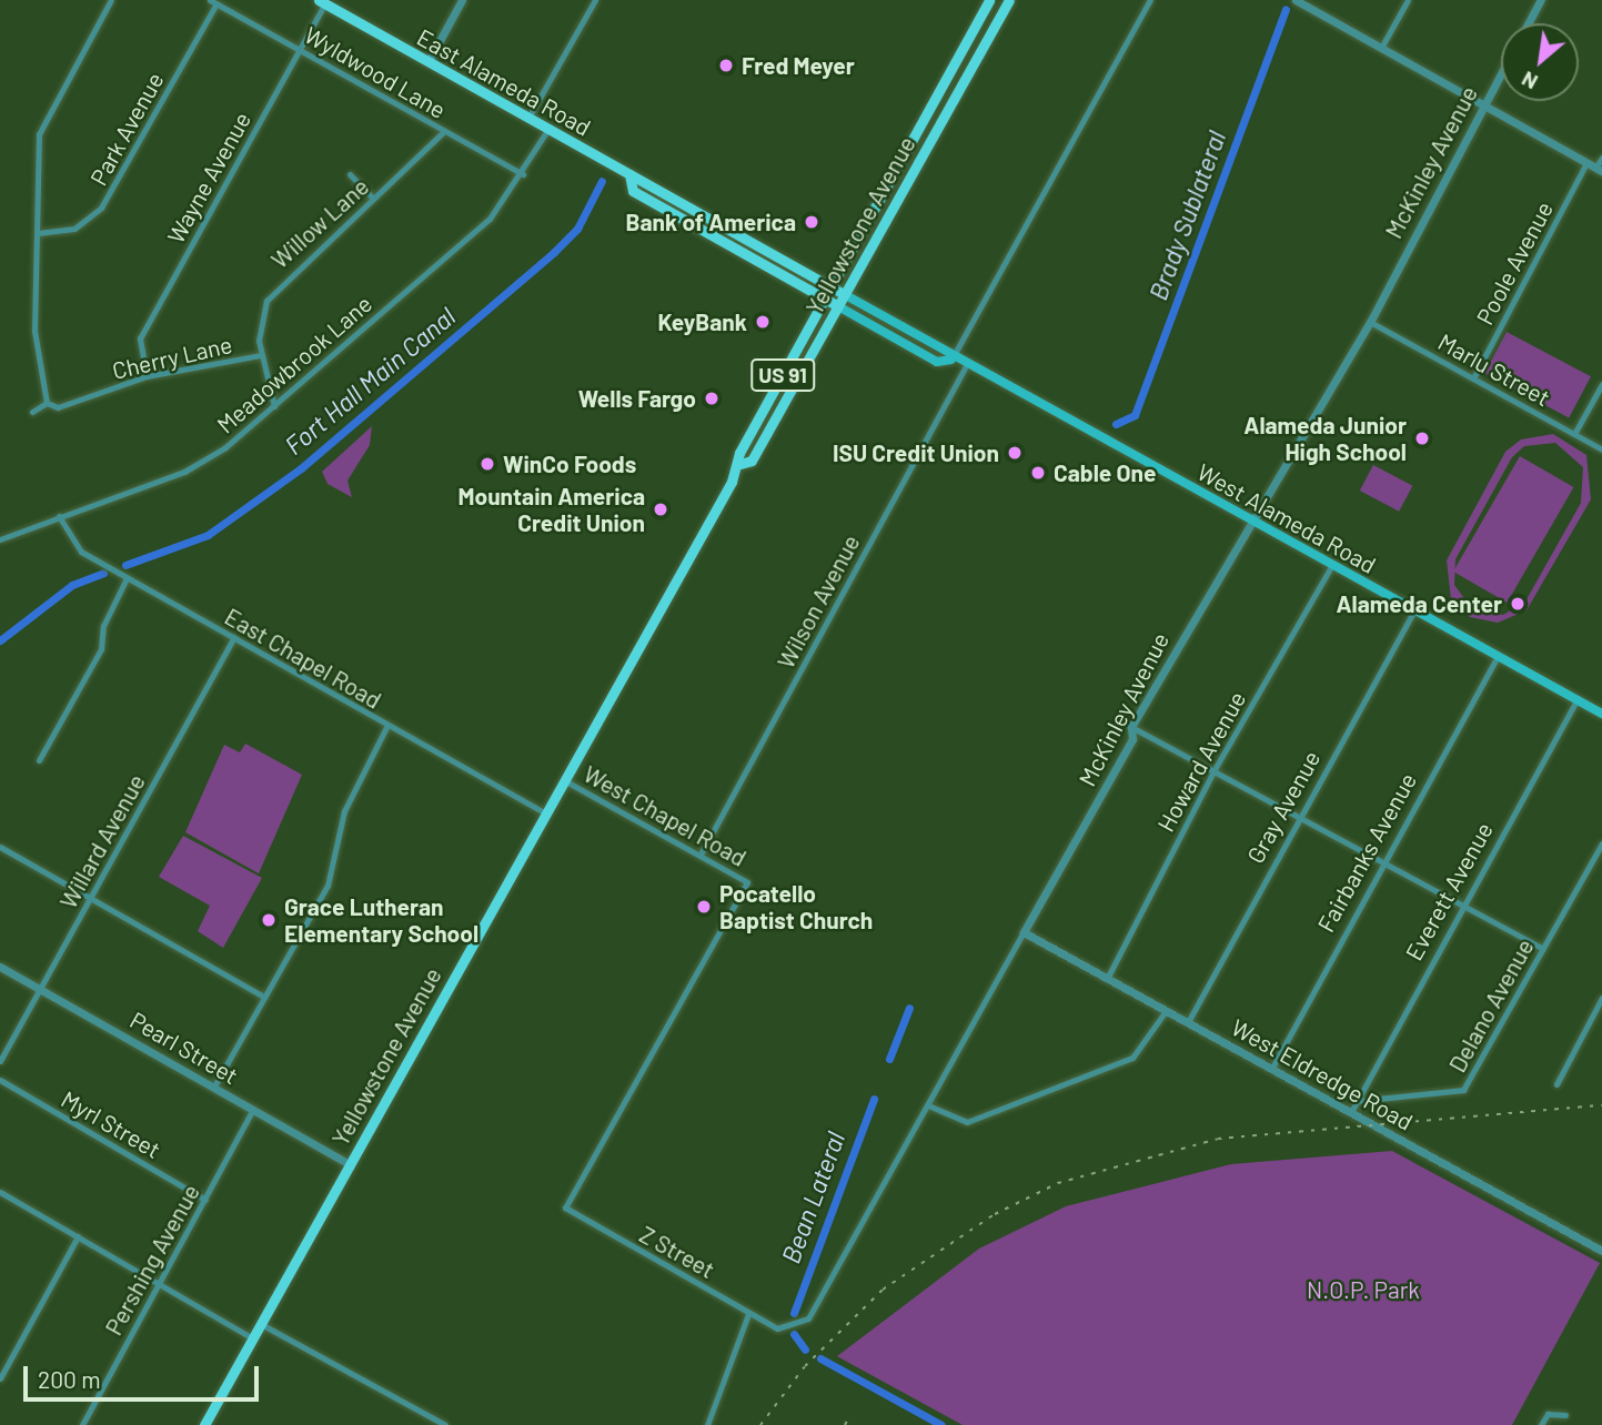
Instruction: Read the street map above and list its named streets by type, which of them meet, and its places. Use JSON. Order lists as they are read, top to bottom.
{
  "streets": {
    "main road": [
      "East Alameda Road",
      "Yellowstone Avenue",
      "US 91",
      "West Alameda Road"
    ],
    "street": [
      "Wyldwood Lane",
      "Park Avenue",
      "McKinley Avenue",
      "Wayne Avenue",
      "Willow Lane",
      "Poole Avenue",
      "Cherry Lane",
      "Meadowbrook Lane",
      "Marlu Street",
      "Wilson Avenue",
      "East Chapel Road",
      "Howard Avenue",
      "Gray Avenue",
      "West Chapel Road",
      "Willard Avenue",
      "Fairbanks Avenue",
      "Everett Avenue",
      "Delano Avenue",
      "Pearl Street",
      "West Eldredge Road",
      "Myrl Street",
      "Z Street",
      "Pershing Avenue"
    ]
  },
  "crossings": [
    ["Wyldwood Lane", "Park Avenue"],
    ["Wyldwood Lane", "Wayne Avenue"],
    ["Wyldwood Lane", "Willow Lane"],
    ["Wyldwood Lane", "Meadowbrook Lane"],
    ["East Alameda Road", "Wayne Avenue"],
    ["East Alameda Road", "Yellowstone Avenue"],
    ["East Alameda Road", "Meadowbrook Lane"],
    ["East Alameda Road", "West Alameda Road"],
    ["McKinley Avenue", "Marlu Street"],
    ["McKinley Avenue", "West Alameda Road"],
    ["McKinley Avenue", "West Eldredge Road"],
    ["McKinley Avenue", "Z Street"],
    ["Wayne Avenue", "Cherry Lane"],
    ["Willow Lane", "Cherry Lane"],
    ["Willow Lane", "Meadowbrook Lane"],
    ["Yellowstone Avenue", "West Alameda Road"],
    ["Yellowstone Avenue", "East Chapel Road"],
    ["Yellowstone Avenue", "West Chapel Road"],
    ["Yellowstone Avenue", "Pearl Street"],
    ["Poole Avenue", "Marlu Street"],
    ["Meadowbrook Lane", "East Chapel Road"],
    ["West Alameda Road", "Wilson Avenue"],
    ["West Alameda Road", "Howard Avenue"],
    ["West Alameda Road", "Gray Avenue"],
    ["West Alameda Road", "Fairbanks Avenue"],
    ["West Alameda Road", "Everett Avenue"],
    ["Wilson Avenue", "West Chapel Road"],
    ["East Chapel Road", "Willard Avenue"],
    ["Howard Avenue", "West Eldredge Road"],
    ["Gray Avenue", "West Eldredge Road"],
    ["West Chapel Road", "Z Street"],
    ["Willard Avenue", "Pearl Street"],
    ["Fairbanks Avenue", "West Eldredge Road"],
    ["Everett Avenue", "Delano Avenue"],
    ["Everett Avenue", "West Eldredge Road"],
    ["Pearl Street", "Pershing Avenue"],
    ["Myrl Street", "Pershing Avenue"]
  ],
  "water": ["Brady Sublateral", "Fort Hall Main Canal", "Bean Lateral"],
  "parks": ["N.O.P. Park"],
  "places": [
    "Fred Meyer",
    "Bank of America",
    "KeyBank",
    "Wells Fargo",
    "Alameda Junior High School",
    "ISU Credit Union",
    "WinCo Foods",
    "Cable One",
    "Mountain America Credit Union",
    "Alameda Center",
    "Pocatello Baptist Church",
    "Grace Lutheran Elementary School"
  ],
  "scale_bar": "200 m",
  "north": "bottom left"
}
